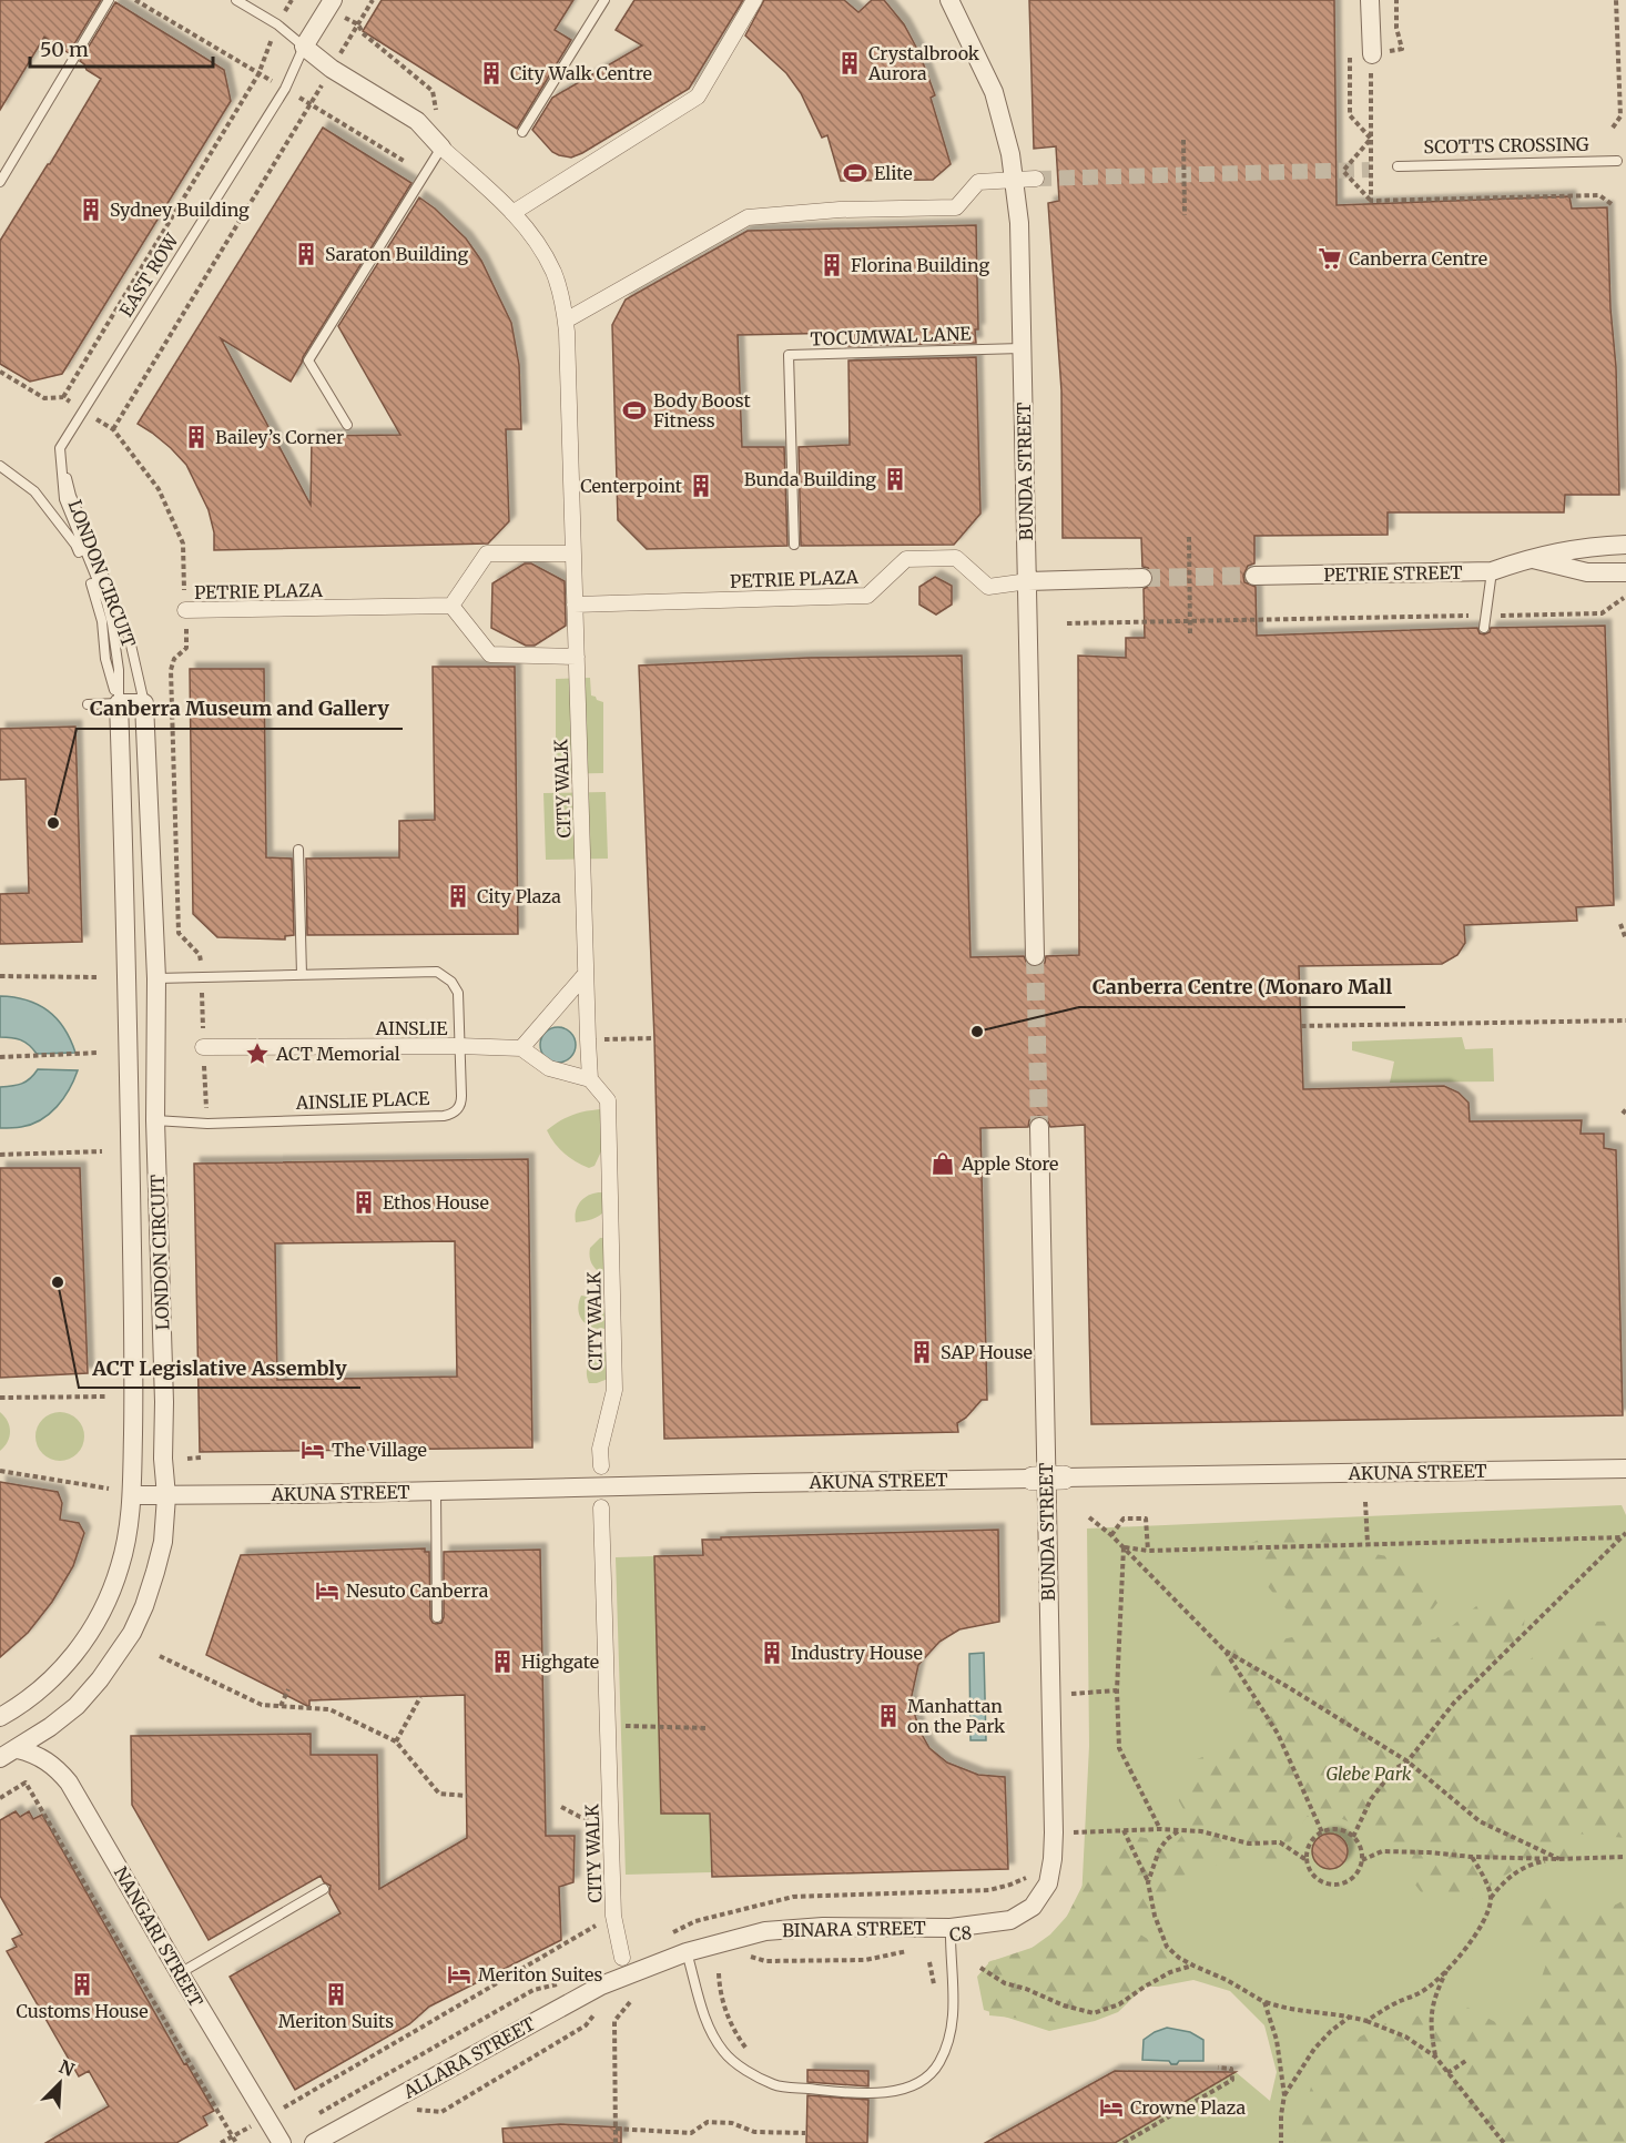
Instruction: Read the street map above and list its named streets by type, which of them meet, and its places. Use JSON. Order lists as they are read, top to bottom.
{
  "streets": {
    "street": [
      "BUNDA STREET",
      "LONDON CIRCUIT",
      "PETRIE STREET",
      "PETRIE PLAZA",
      "CITY WALK",
      "AINSLIE",
      "AKUNA STREET",
      "BINARA STREET",
      "NANGARI STREET",
      "ALLARA STREET"
    ],
    "lane": [
      "SCOTTS CROSSING",
      "EAST ROW",
      "TOCUMWAL LANE",
      "AINSLIE PLACE"
    ]
  },
  "crossings": [
    ["EAST ROW", "LONDON CIRCUIT"],
    ["TOCUMWAL LANE", "BUNDA STREET"],
    ["BUNDA STREET", "PETRIE PLAZA"],
    ["BUNDA STREET", "AKUNA STREET"],
    ["BUNDA STREET", "BINARA STREET"],
    ["LONDON CIRCUIT", "AINSLIE PLACE"],
    ["LONDON CIRCUIT", "AKUNA STREET"],
    ["LONDON CIRCUIT", "NANGARI STREET"],
    ["PETRIE PLAZA", "CITY WALK"],
    ["CITY WALK", "BINARA STREET"],
    ["CITY WALK", "ALLARA STREET"],
    ["AINSLIE", "AINSLIE PLACE"],
    ["BINARA STREET", "ALLARA STREET"]
  ],
  "parks": ["Glebe Park"],
  "places": {
    "building": [
      "Crystalbrook Aurora",
      "City Walk Centre",
      "Sydney Building",
      "Saraton Building",
      "Florina Building",
      "Bailey’s Corner",
      "Bunda Building",
      "Centerpoint",
      "City Plaza",
      "Ethos House",
      "SAP House",
      "Industry House",
      "Highgate",
      "Manhattan on the Park",
      "Customs House",
      "Meriton Suits"
    ],
    "sports": ["Elite", "Body Boost Fitness"],
    "supermarket": ["Canberra Centre"],
    "other": ["Canberra Museum and Gallery", "Canberra Centre (Monaro Mall", "ACT Legislative Assembly"],
    "place": ["ACT Memorial"],
    "shop": ["Apple Store"],
    "hotel": [
      "The Village",
      "Nesuto Canberra",
      "Meriton Suites",
      "Crowne Plaza"
    ]
  },
  "scale_bar": "50 m",
  "north": "top right"
}
